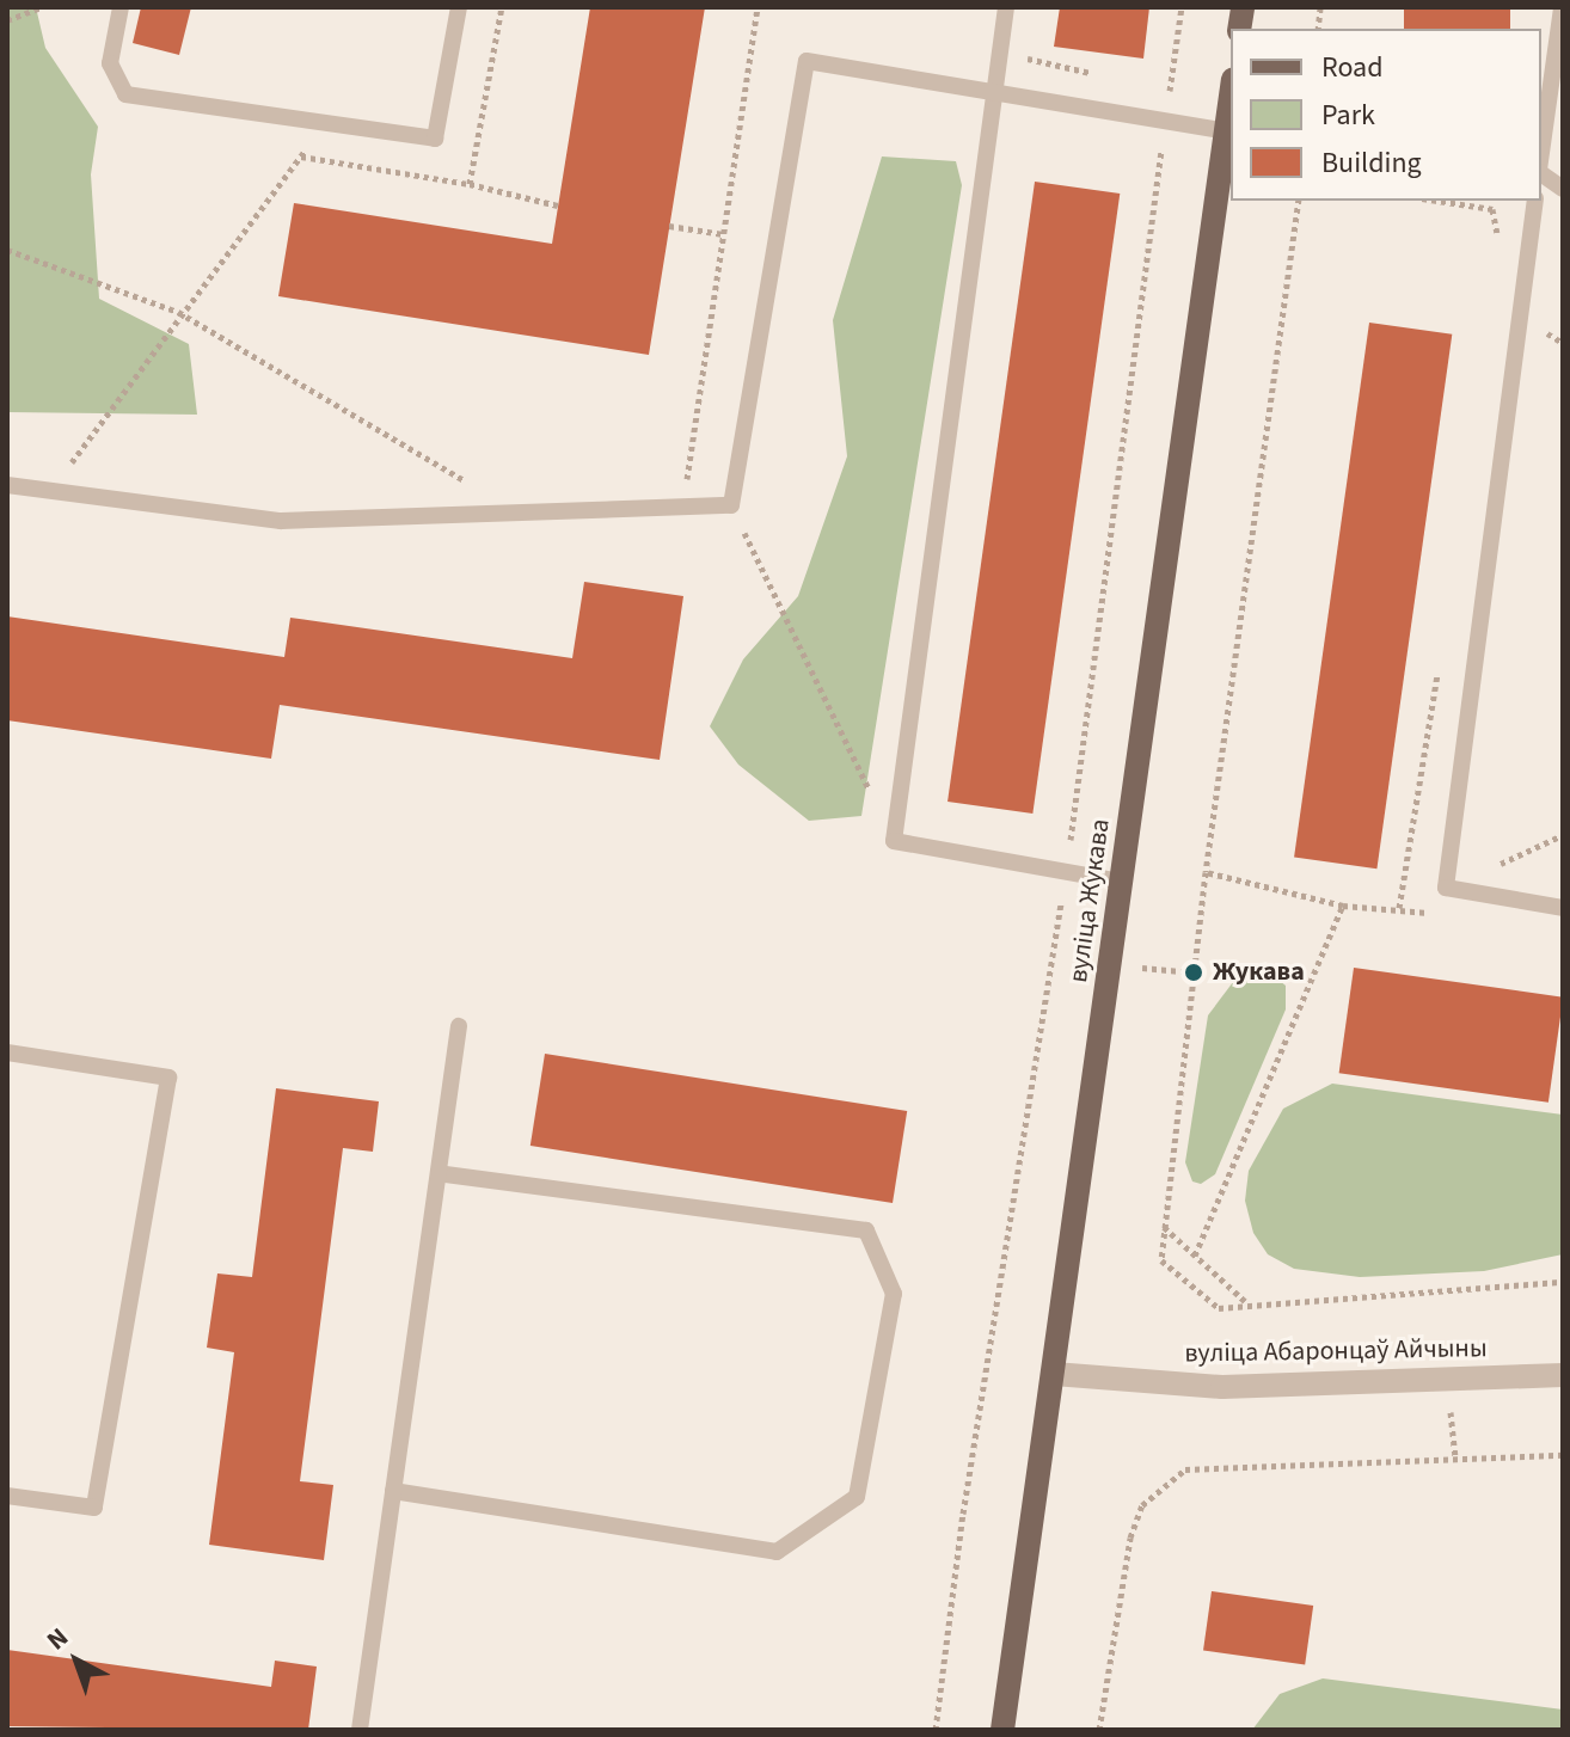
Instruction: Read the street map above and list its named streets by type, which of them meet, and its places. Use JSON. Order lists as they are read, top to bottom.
{
  "streets": {
    "main road": ["вуліца Жукава"],
    "street": ["вуліца Абаронцаў Айчыны"]
  },
  "crossings": [
    ["вуліца Жукава", "вуліца Абаронцаў Айчыны"]
  ],
  "places": ["Жукава"],
  "legend": ["Road", "Park", "Building"],
  "north": "top left"
}
